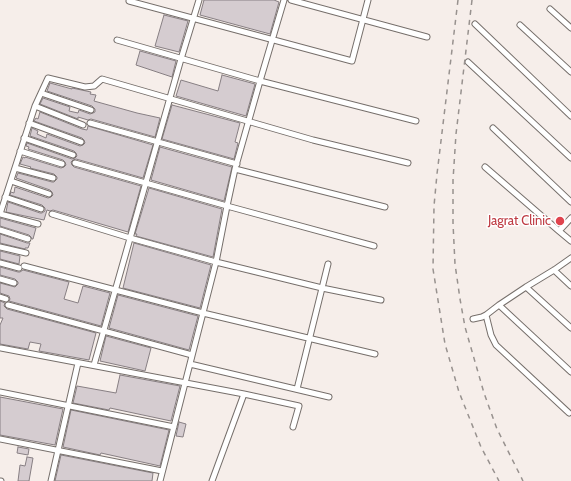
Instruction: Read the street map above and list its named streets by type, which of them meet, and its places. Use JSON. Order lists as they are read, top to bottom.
{
  "places": ["Jagrat Clinic"]
}
